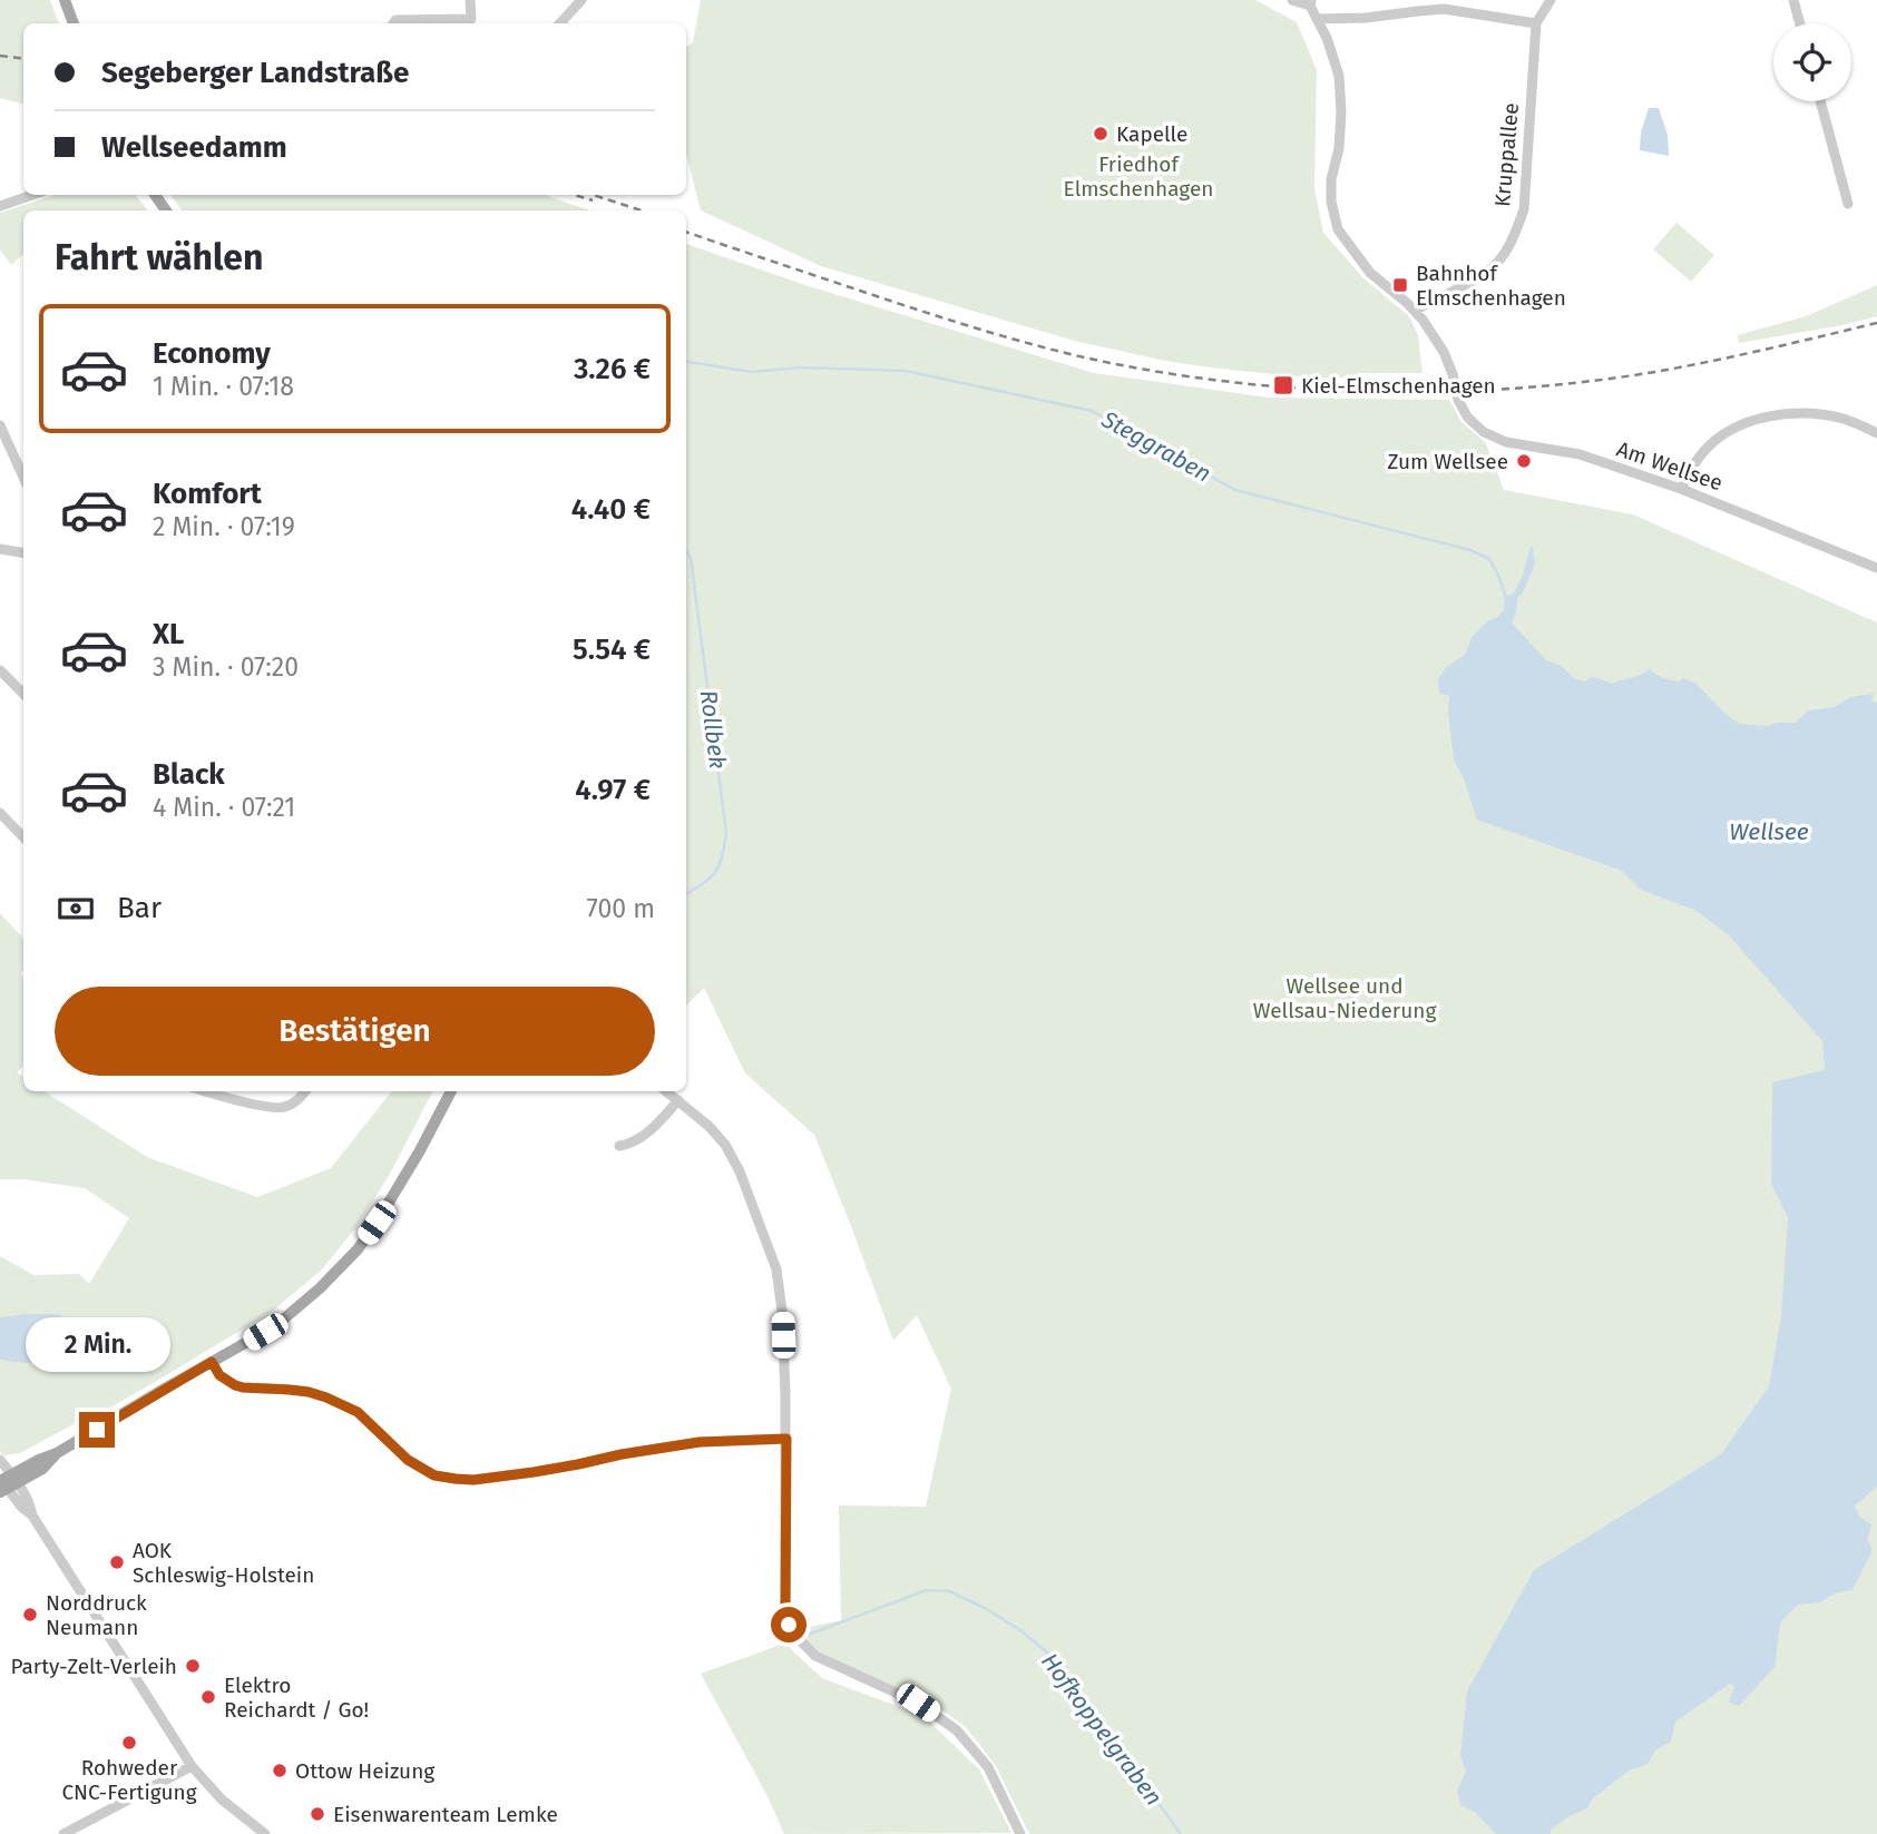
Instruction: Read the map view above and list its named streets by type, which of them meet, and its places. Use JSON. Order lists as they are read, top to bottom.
{
  "streets": {
    "street": ["Kruppallee", "Am Wellsee"]
  },
  "crossings": [
    ["Kruppallee", "Am Wellsee"]
  ],
  "water": [
    "Steggraben",
    "Rollbek",
    "Wellsee",
    "Hofkoppelgraben"
  ],
  "parks": ["Friedhof Elmschenhagen", "Wellsee und Wellsau-Niederung"],
  "places": {
    "other": [
      "Kapelle",
      "Zum Wellsee",
      "AOK Schleswig-Holstein",
      "Norddruck Neumann",
      "Party-Zelt-Verleih",
      "Elektro Reichardt / Go!",
      "Rohweder CNC-Fertigung",
      "Ottow Heizung",
      "Eisenwarenteam Lemke"
    ],
    "transit": ["Bahnhof Elmschenhagen", "Kiel-Elmschenhagen"]
  },
  "page": {
    "banner": ["Segeberger Landstraße", "Wellseedamm"],
    "heading": "Fahrt wählen",
    "list": [
      {
        "name": "Economy",
        "note": "1 Min. · 07:18",
        "value": "3.26 €"
      },
      {
        "name": "Komfort",
        "note": "2 Min. · 07:19",
        "value": "4.40 €"
      },
      {
        "name": "XL",
        "note": "3 Min. · 07:20",
        "value": "5.54 €"
      },
      {
        "name": "Black",
        "note": "4 Min. · 07:21",
        "value": "4.97 €"
      }
    ],
    "pay": ["Bar", "700 m"],
    "buttons": "Bestätigen",
    "bubble": "2 Min."
  }
}
